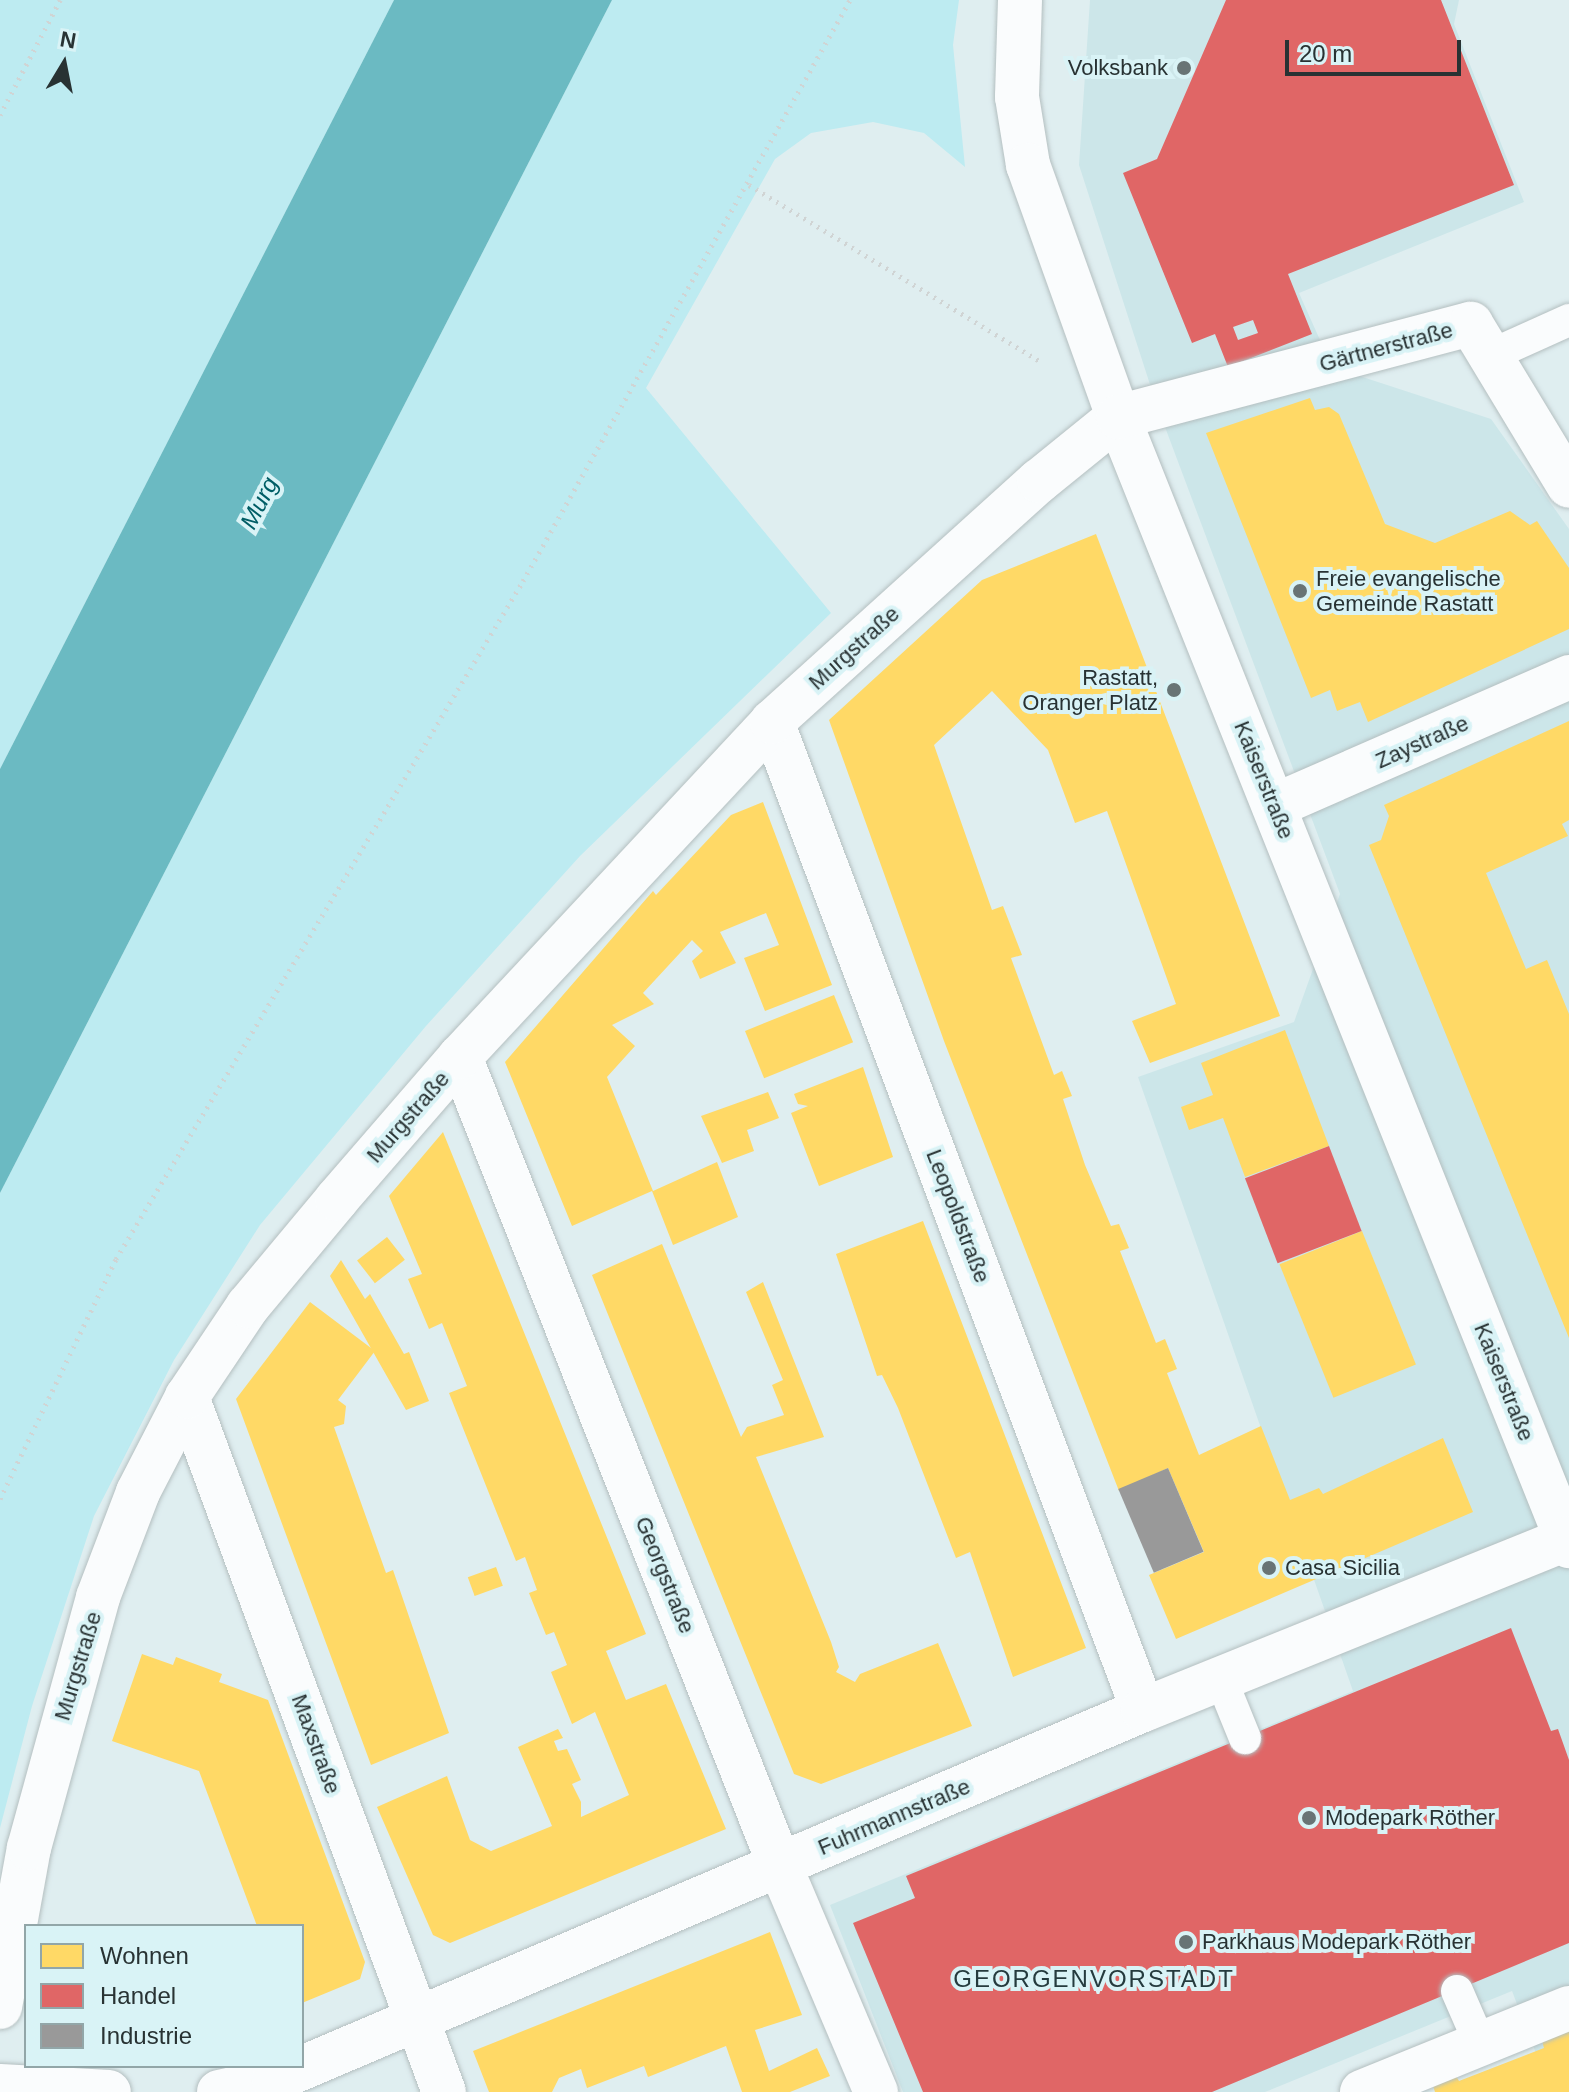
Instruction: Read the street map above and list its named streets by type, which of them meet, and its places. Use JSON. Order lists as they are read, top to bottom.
{
  "streets": {
    "street": [
      "Gärtnerstraße",
      "Murgstraße",
      "Zaystraße",
      "Kaiserstraße",
      "Leopoldstraße",
      "Georgstraße",
      "Maxstraße",
      "Fuhrmannstraße"
    ]
  },
  "crossings": [
    ["Gärtnerstraße", "Murgstraße"],
    ["Gärtnerstraße", "Kaiserstraße"],
    ["Murgstraße", "Kaiserstraße"],
    ["Murgstraße", "Leopoldstraße"],
    ["Murgstraße", "Georgstraße"],
    ["Murgstraße", "Maxstraße"],
    ["Zaystraße", "Kaiserstraße"],
    ["Kaiserstraße", "Fuhrmannstraße"],
    ["Leopoldstraße", "Fuhrmannstraße"],
    ["Georgstraße", "Fuhrmannstraße"],
    ["Maxstraße", "Fuhrmannstraße"]
  ],
  "districts": ["GEORGENVORSTADT"],
  "water": ["Murg"],
  "places": [
    "Volksbank",
    "Freie evangelische Gemeinde Rastatt",
    "Rastatt, Oranger Platz",
    "Casa Sicilia",
    "Modepark Röther",
    "Parkhaus Modepark Röther"
  ],
  "legend": ["Wohnen", "Handel", "Industrie"],
  "scale_bar": "20 m",
  "north": "top"
}
